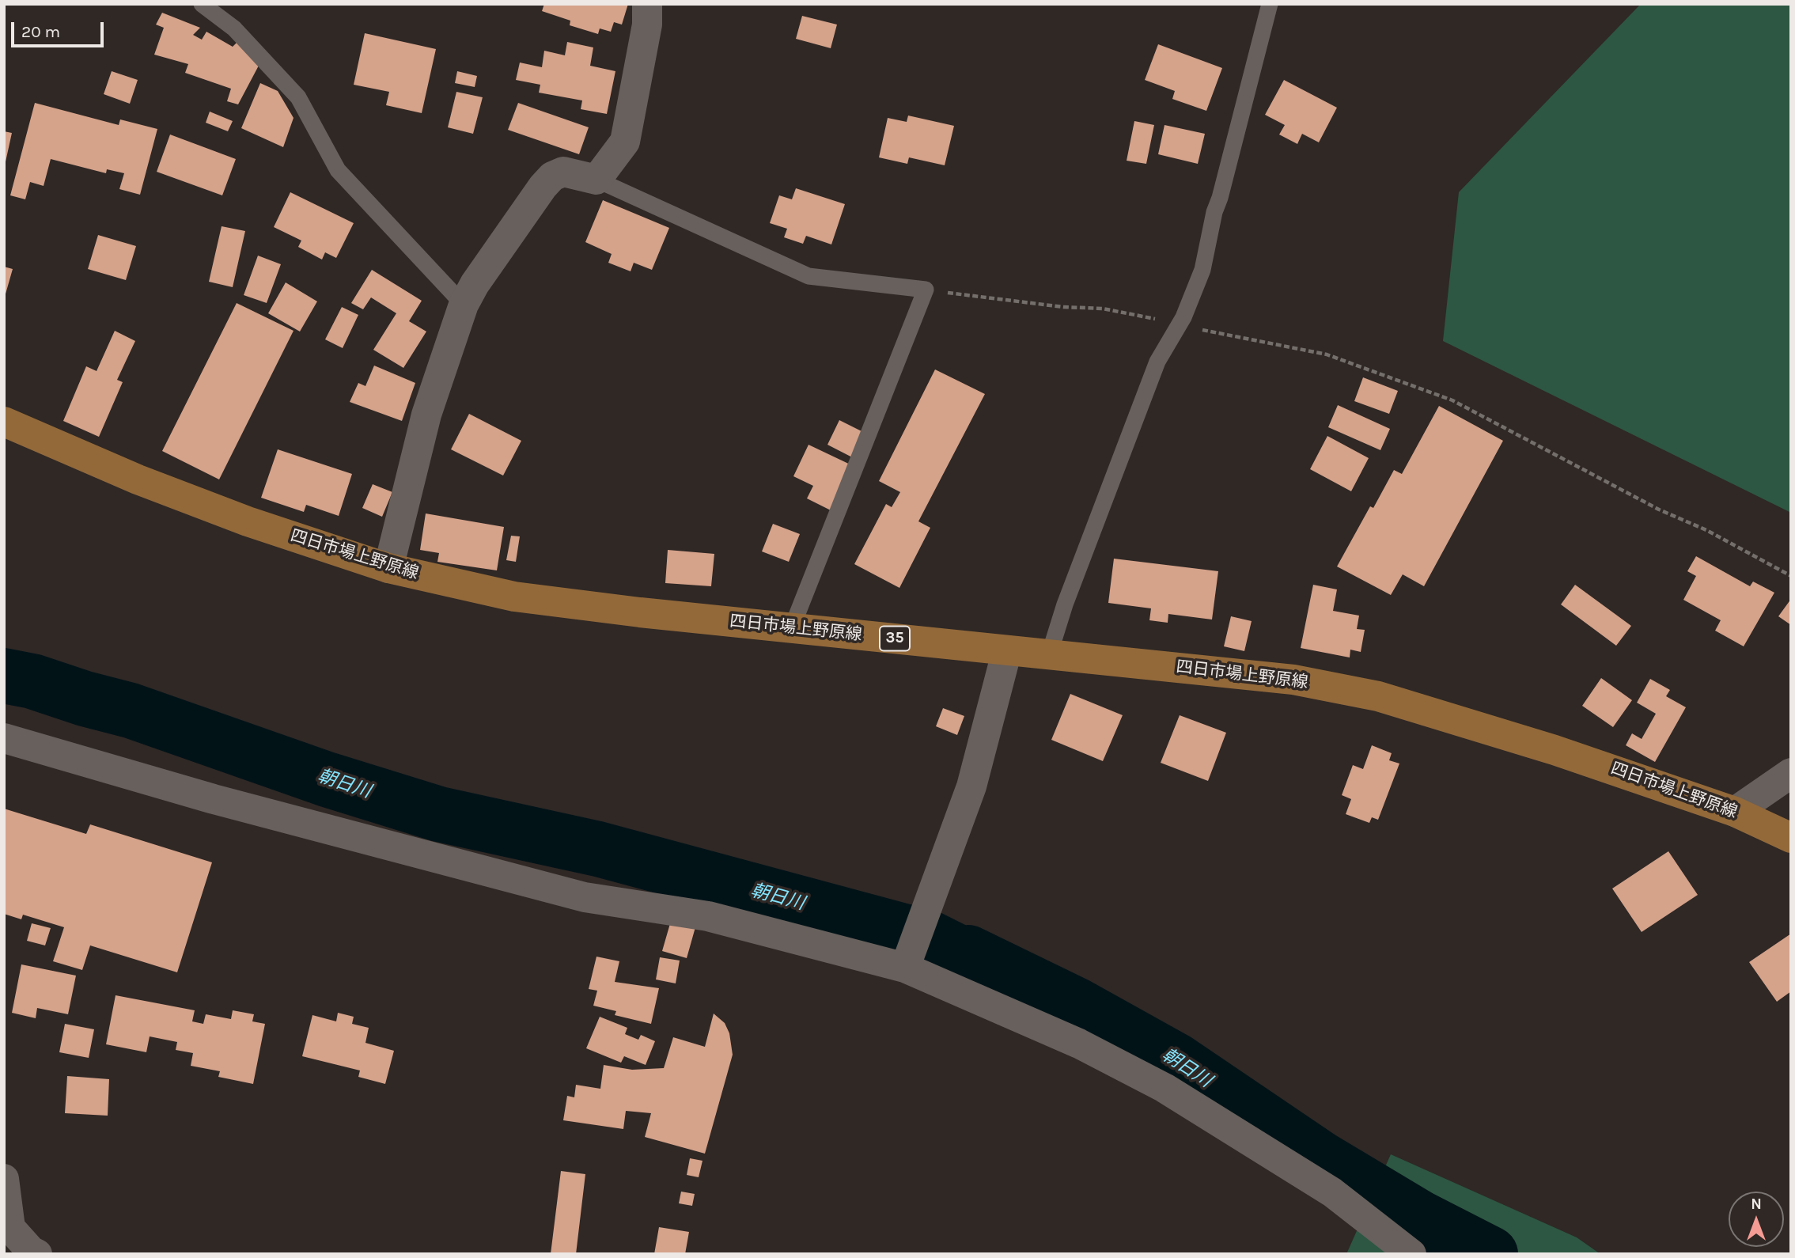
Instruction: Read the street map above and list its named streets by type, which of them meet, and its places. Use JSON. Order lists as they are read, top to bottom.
{
  "streets": {
    "main road": ["四日市場上野原線", "35"]
  },
  "water": ["朝日川"],
  "scale_bar": "20 m",
  "north": "top"
}
